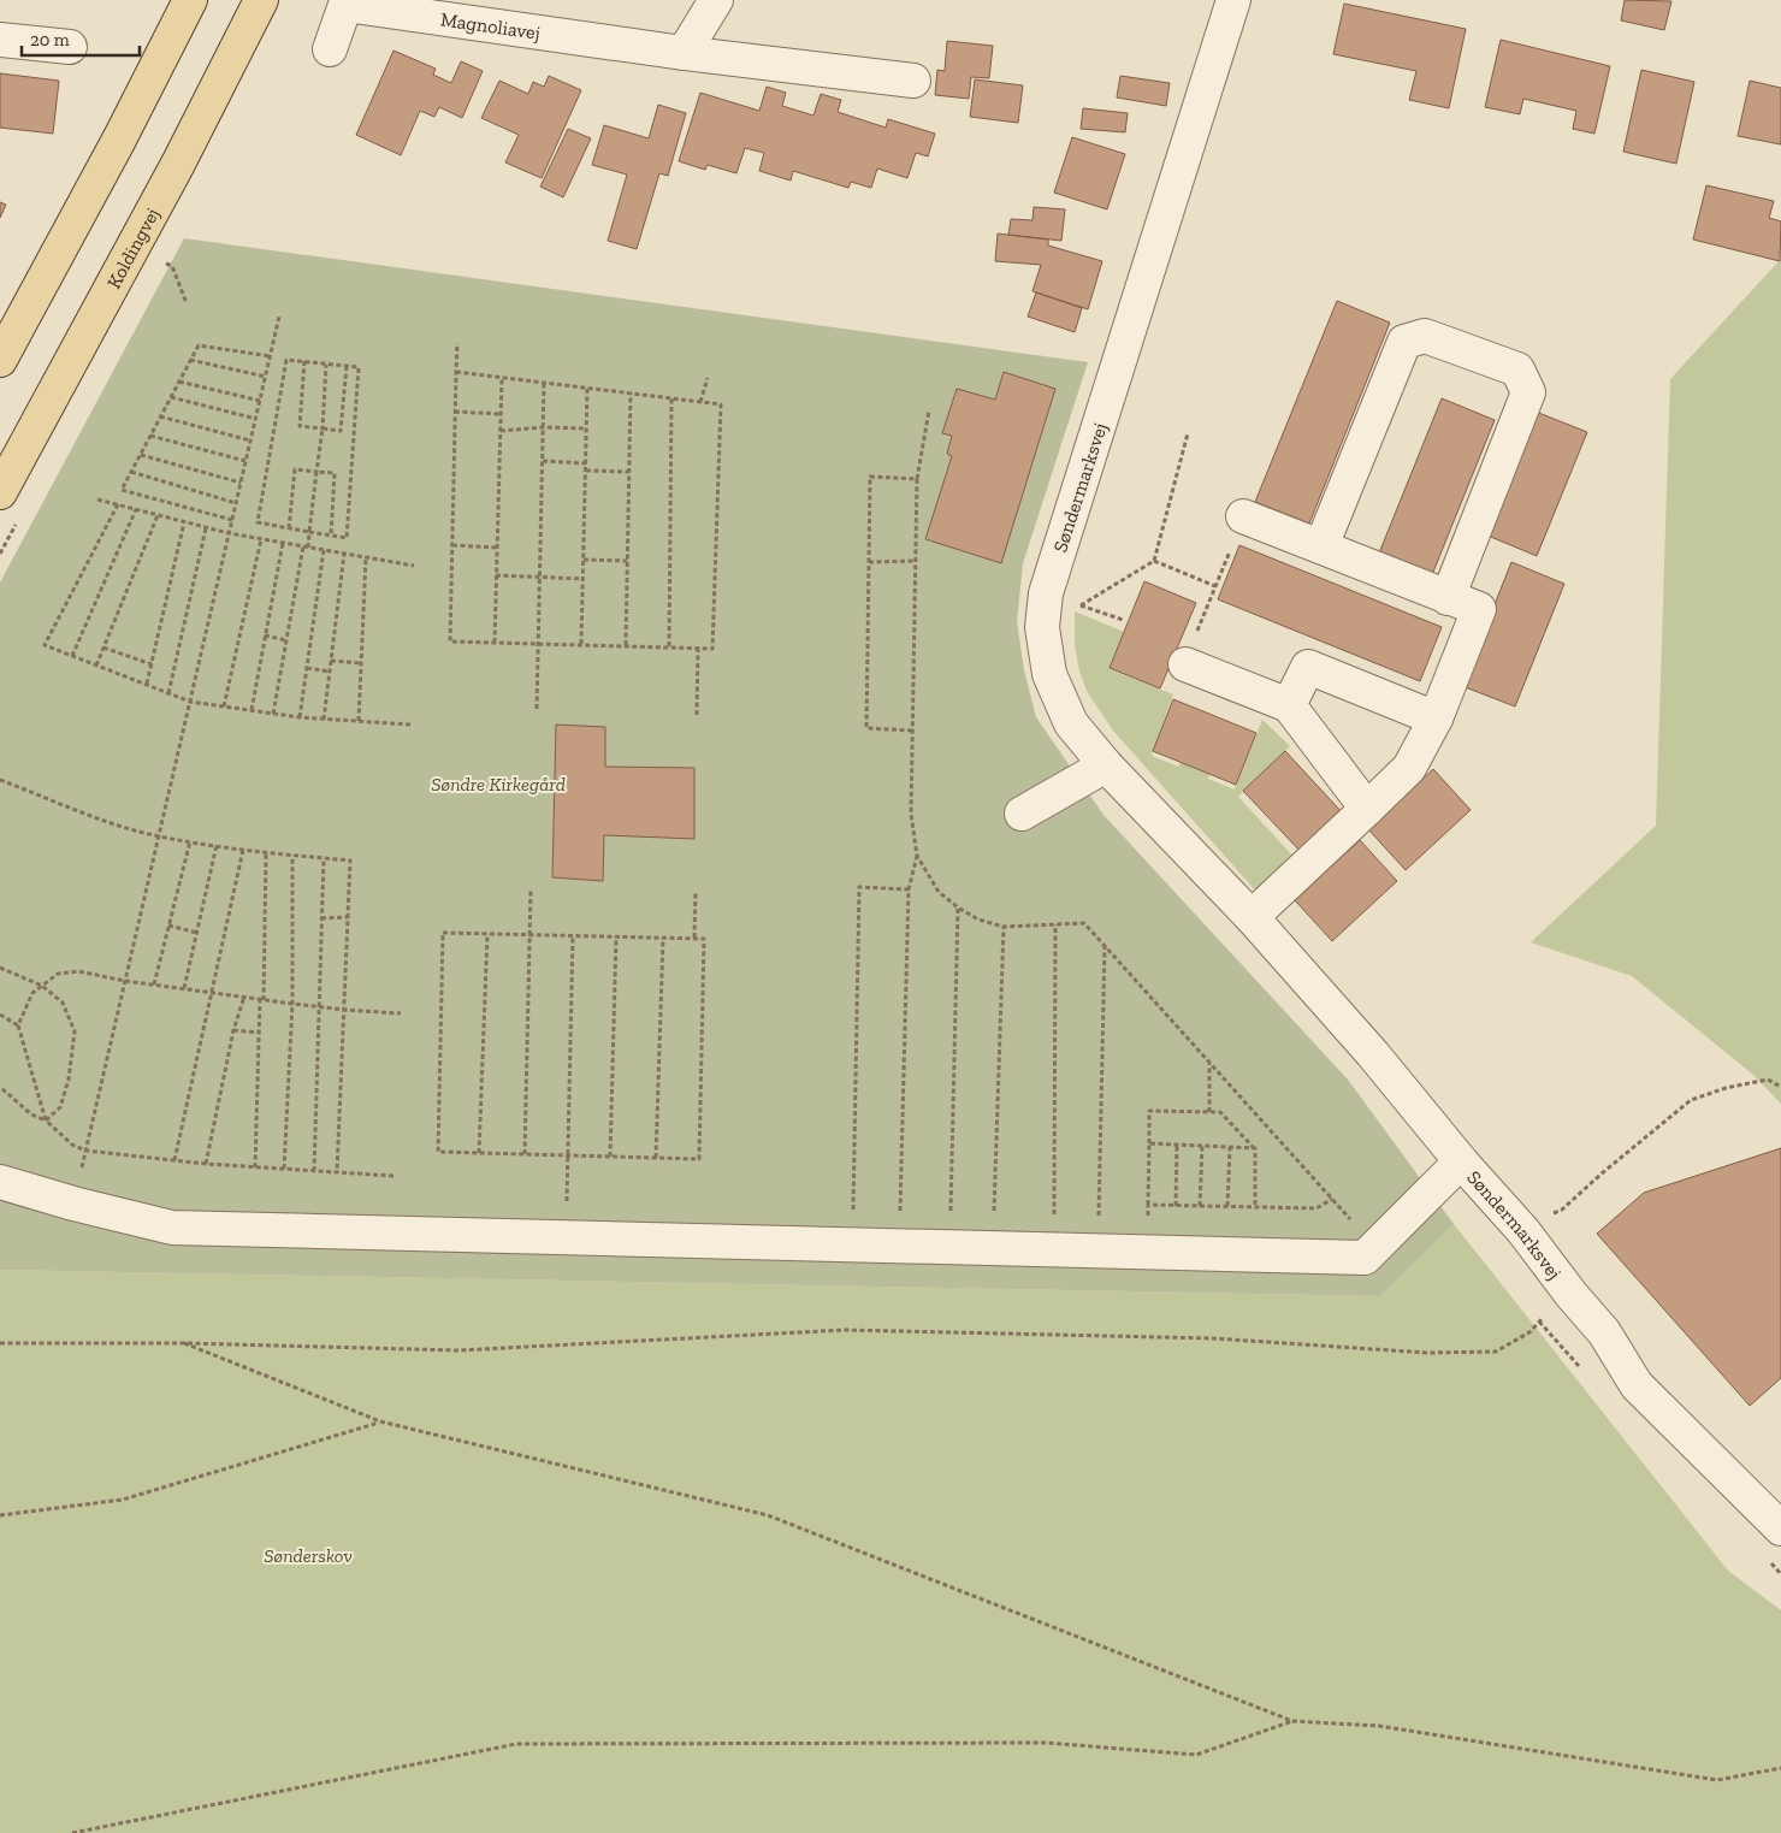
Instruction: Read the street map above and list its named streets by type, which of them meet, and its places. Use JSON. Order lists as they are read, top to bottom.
{
  "streets": {
    "main road": ["Koldingvej"],
    "street": ["Magnoliavej", "Søndermarksvej"]
  },
  "parks": ["Søndre Kirkegård", "Sønderskov"],
  "scale_bar": "20 m"
}
